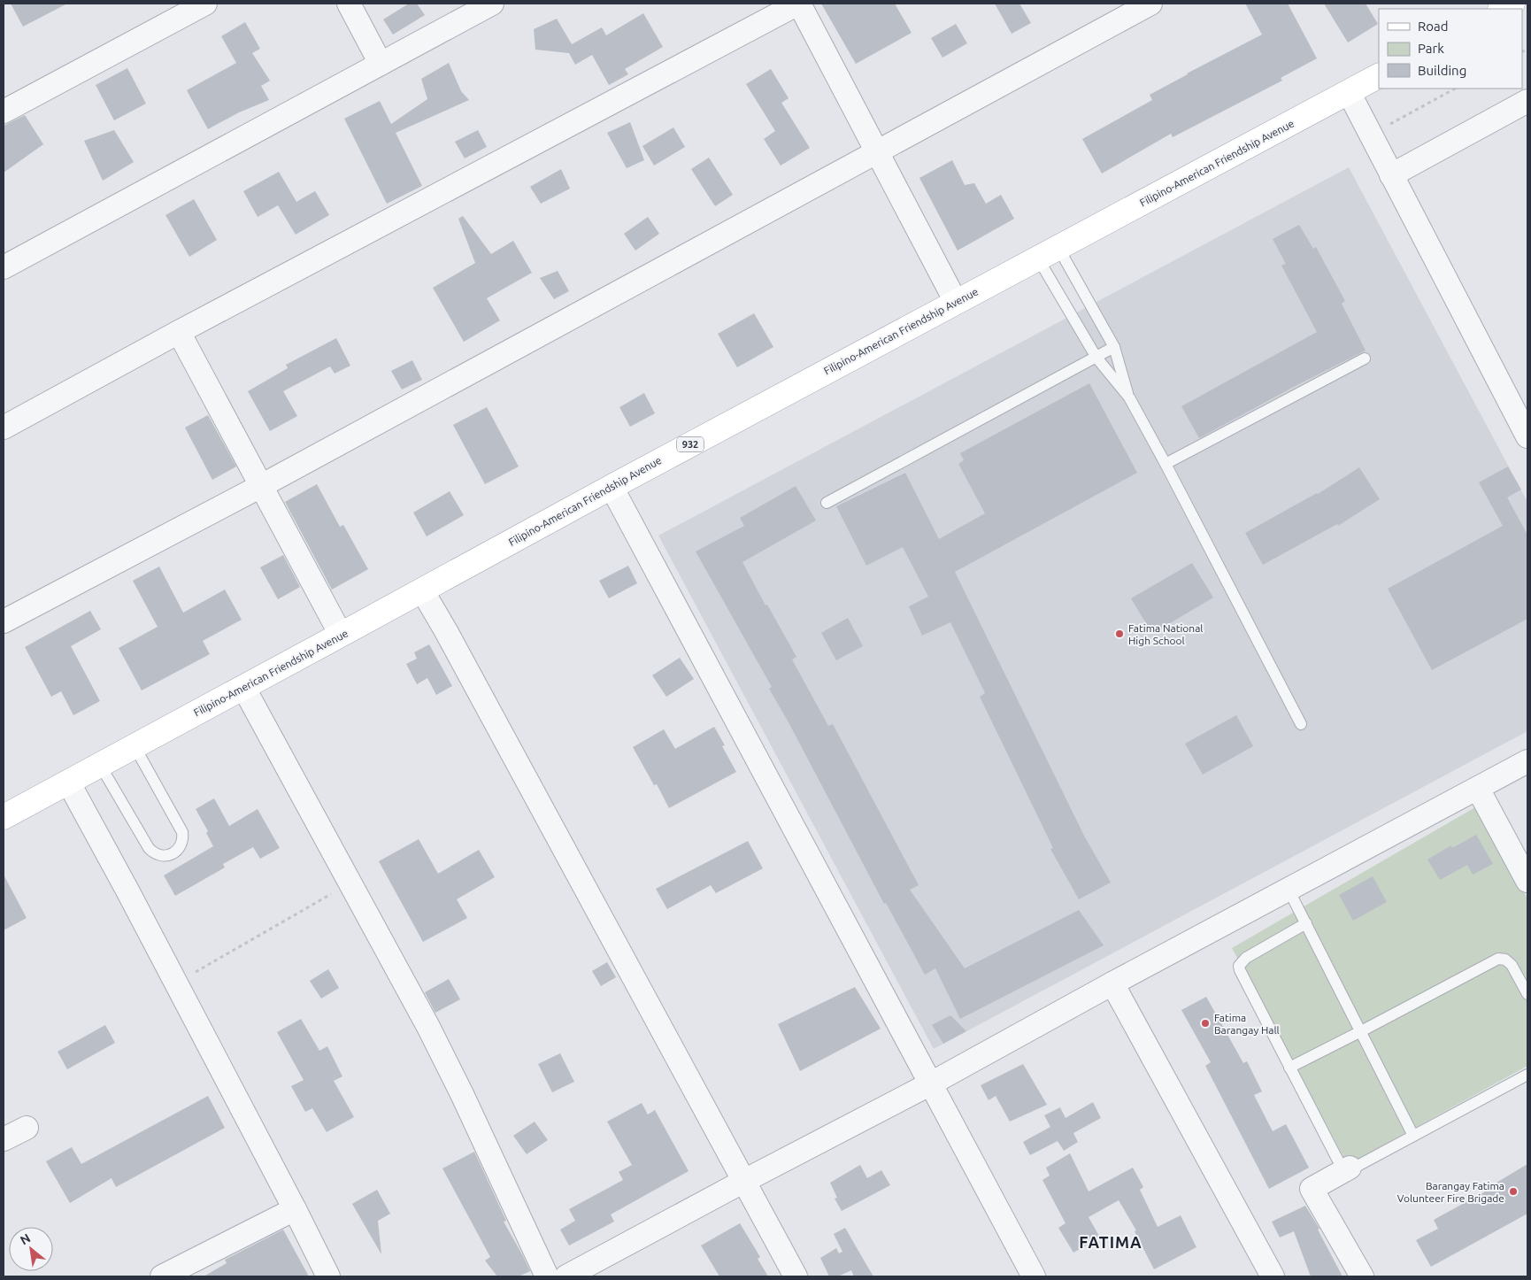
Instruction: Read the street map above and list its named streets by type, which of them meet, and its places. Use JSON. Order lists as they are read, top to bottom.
{
  "streets": {
    "main road": ["Filipino-American Friendship Avenue", "932"]
  },
  "districts": ["FATIMA"],
  "places": ["Fatima National High School", "Fatima Barangay Hall", "Barangay Fatima Volunteer Fire Brigade"],
  "legend": ["Road", "Park", "Building"],
  "north": "top left"
}
